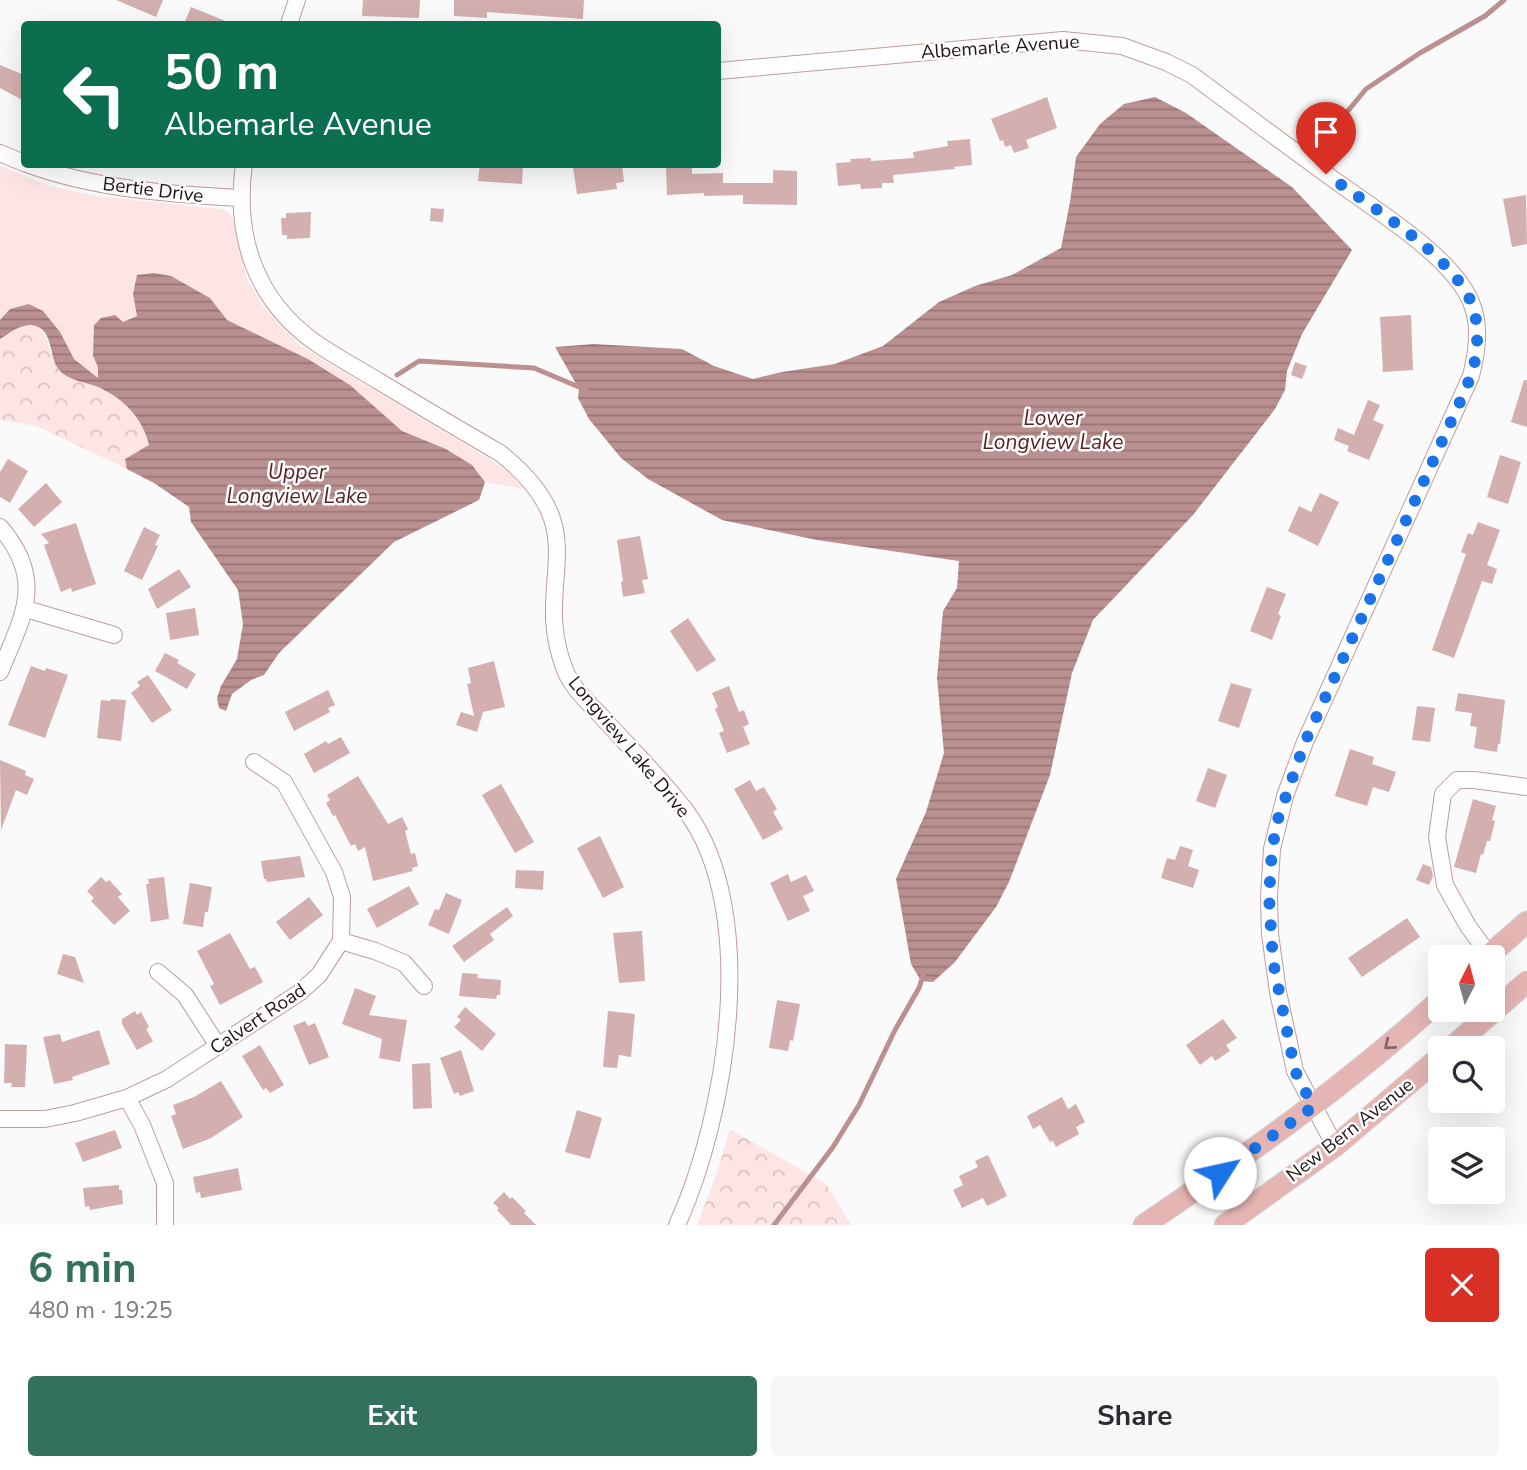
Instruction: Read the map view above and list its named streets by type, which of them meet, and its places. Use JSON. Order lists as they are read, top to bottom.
{
  "streets": {
    "main road": ["New Bern Avenue"],
    "street": [
      "Albemarle Avenue",
      "Bertie Drive",
      "Longview Lake Drive",
      "Calvert Road"
    ]
  },
  "crossings": [
    ["Albemarle Avenue", "New Bern Avenue"],
    ["Bertie Drive", "Longview Lake Drive"]
  ],
  "water": ["Lower Longview Lake", "Upper Longview Lake"],
  "north": "top",
  "page": {
    "turn": ["50 m", "Albemarle Avenue"],
    "heading": ["6 min", "480 m · 19:25"],
    "buttons": ["Exit", "Share"]
  }
}
